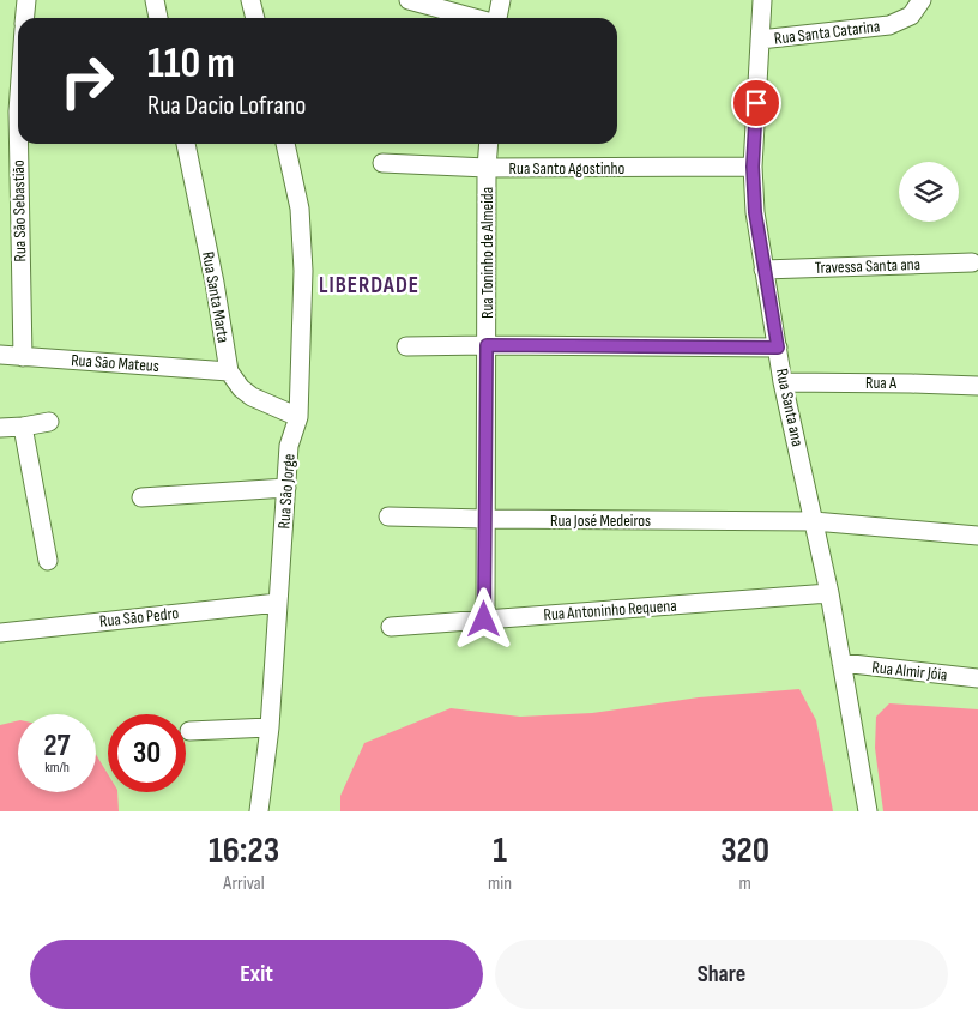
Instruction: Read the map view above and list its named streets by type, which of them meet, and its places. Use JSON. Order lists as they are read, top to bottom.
{
  "streets": {
    "street": [
      "Rua Santa Catarina",
      "Rua Santo Agostinho",
      "Rua São Sebastião",
      "Rua Toninho de Almeida",
      "Travessa Santa ana",
      "Rua Santa Marta",
      "Rua São Mateus",
      "Rua A",
      "Rua Santa ana",
      "Rua São Jorge",
      "Rua José Medeiros",
      "Rua Antoninho Requena",
      "Rua São Pedro",
      "Rua Almir Jóia"
    ]
  },
  "crossings": [
    ["Rua Santa Catarina", "Rua Santa ana"],
    ["Rua Santo Agostinho", "Rua Toninho de Almeida"],
    ["Rua Santo Agostinho", "Rua Santa ana"],
    ["Rua São Sebastião", "Rua São Mateus"],
    ["Rua Toninho de Almeida", "Rua José Medeiros"],
    ["Rua Toninho de Almeida", "Rua Antoninho Requena"],
    ["Travessa Santa ana", "Rua Santa ana"],
    ["Rua Santa Marta", "Rua São Mateus"],
    ["Rua A", "Rua Santa ana"],
    ["Rua Santa ana", "Rua José Medeiros"],
    ["Rua Santa ana", "Rua Antoninho Requena"],
    ["Rua Santa ana", "Rua Almir Jóia"],
    ["Rua São Jorge", "Rua São Pedro"]
  ],
  "districts": ["LIBERDADE"],
  "page": {
    "turn": ["110 m", "Rua Dacio Lofrano"],
    "speed": "27 km/h",
    "limit": "30",
    "eta": [
      "16:23",
      "Arrival",
      "1",
      "min",
      "320",
      "m"
    ],
    "buttons": ["Exit", "Share"]
  }
}
